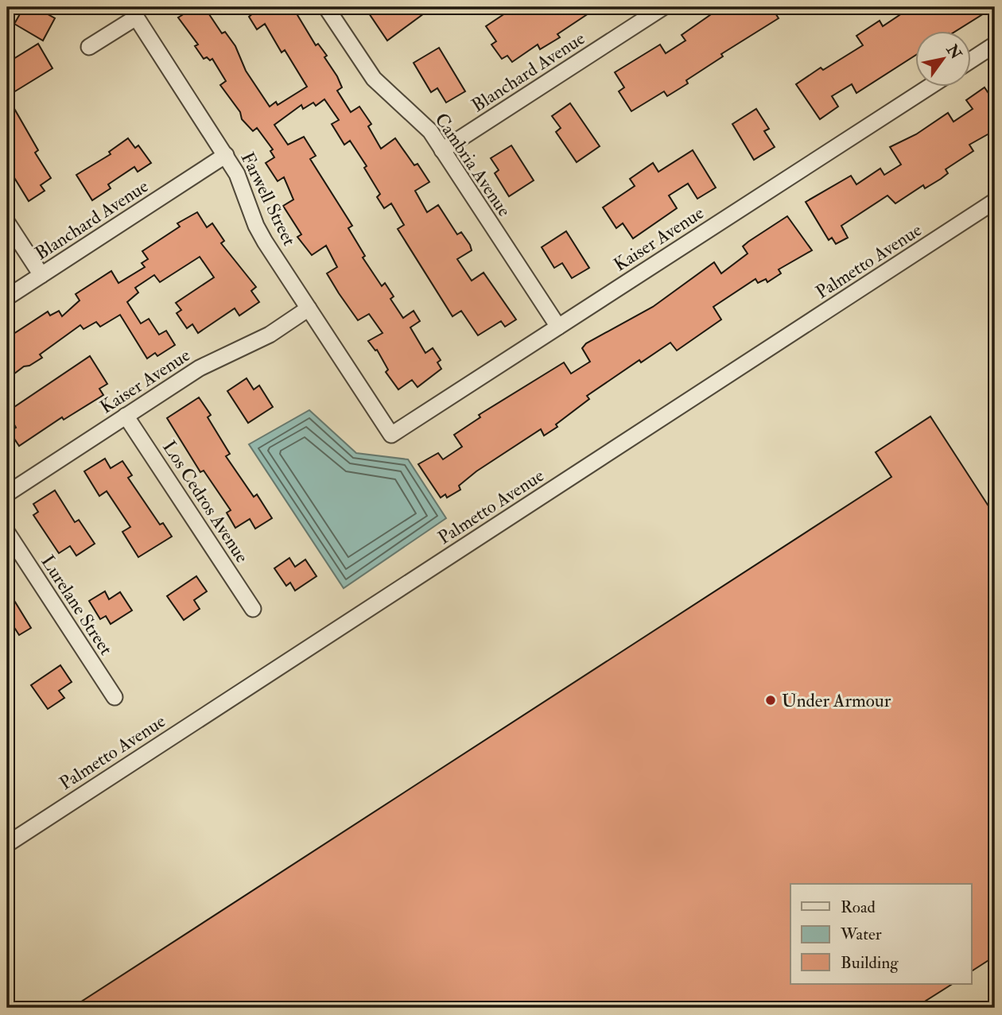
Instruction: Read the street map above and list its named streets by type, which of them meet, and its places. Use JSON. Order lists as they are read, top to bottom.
{
  "streets": {
    "street": [
      "Blanchard Avenue",
      "Cambria Avenue",
      "Farwell Street",
      "Kaiser Avenue",
      "Palmetto Avenue",
      "Los Cedros Avenue",
      "Lurelane Street"
    ]
  },
  "crossings": [
    ["Blanchard Avenue", "Cambria Avenue"],
    ["Blanchard Avenue", "Farwell Street"],
    ["Cambria Avenue", "Kaiser Avenue"],
    ["Farwell Street", "Kaiser Avenue"],
    ["Kaiser Avenue", "Los Cedros Avenue"]
  ],
  "places": ["Under Armour"],
  "legend": ["Road", "Water", "Building"],
  "north": "top right"
}
